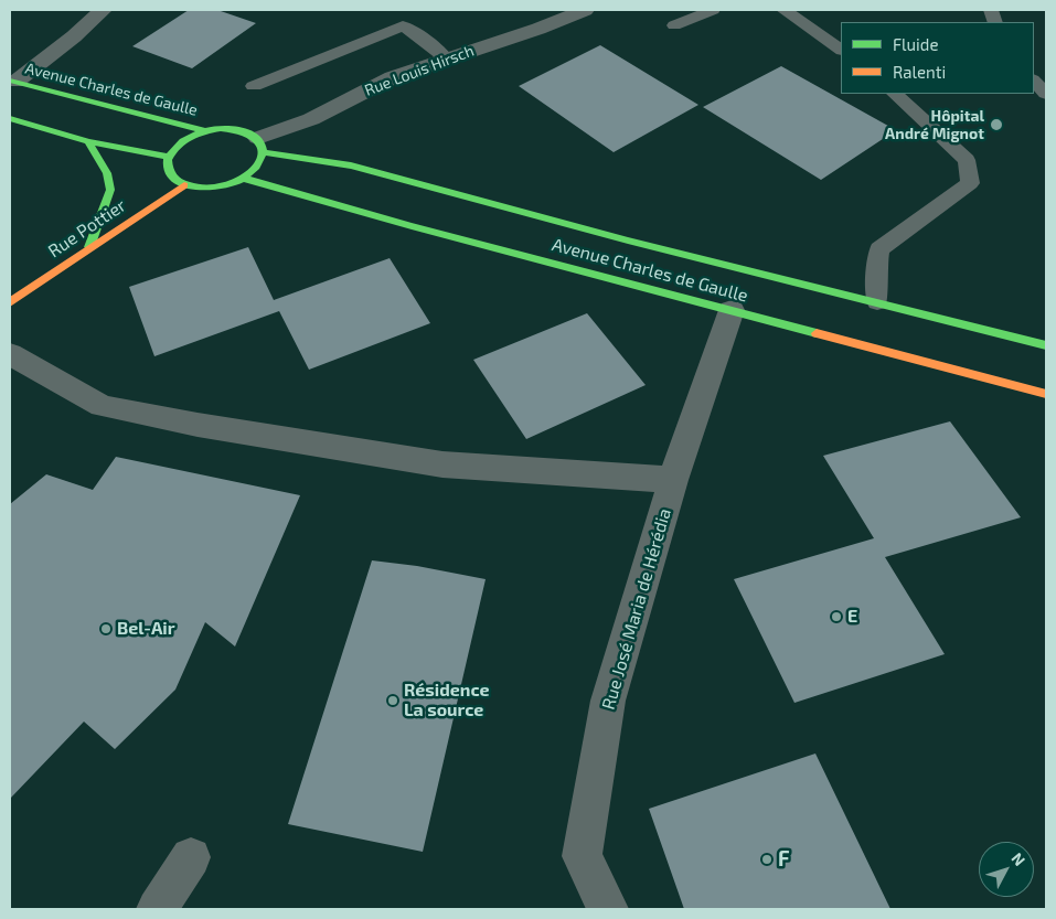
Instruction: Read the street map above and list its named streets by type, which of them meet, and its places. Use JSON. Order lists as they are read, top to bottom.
{
  "streets": {
    "main road": ["Avenue Charles de Gaulle", "Rue Pottier"],
    "street": ["Rue Louis Hirsch", "Rue José Maria de Hérédia"]
  },
  "crossings": [
    ["Rue Louis Hirsch", "Avenue Charles de Gaulle"],
    ["Rue Louis Hirsch", "Rue Pottier"],
    ["Avenue Charles de Gaulle", "Rue Pottier"],
    ["Avenue Charles de Gaulle", "Rue José Maria de Hérédia"]
  ],
  "places": [
    "Hôpital André Mignot",
    "E",
    "Bel-Air",
    "Résidence La source",
    "F"
  ],
  "legend": ["Fluide", "Ralenti"],
  "north": "top right"
}
